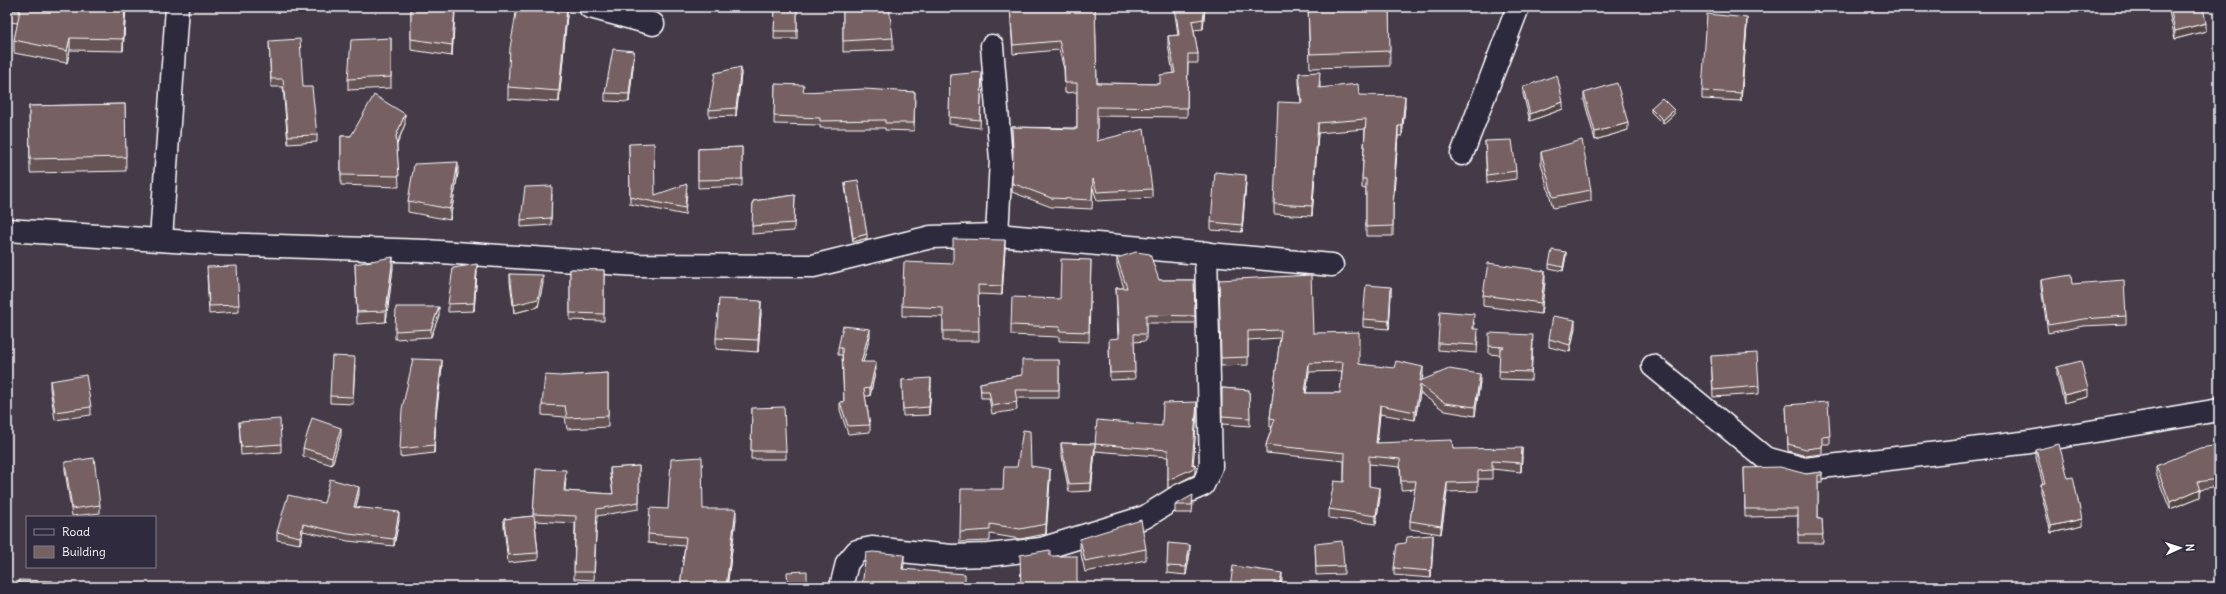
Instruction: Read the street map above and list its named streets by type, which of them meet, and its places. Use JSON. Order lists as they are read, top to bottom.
{
  "legend": ["Road", "Building"],
  "north": "right"
}
